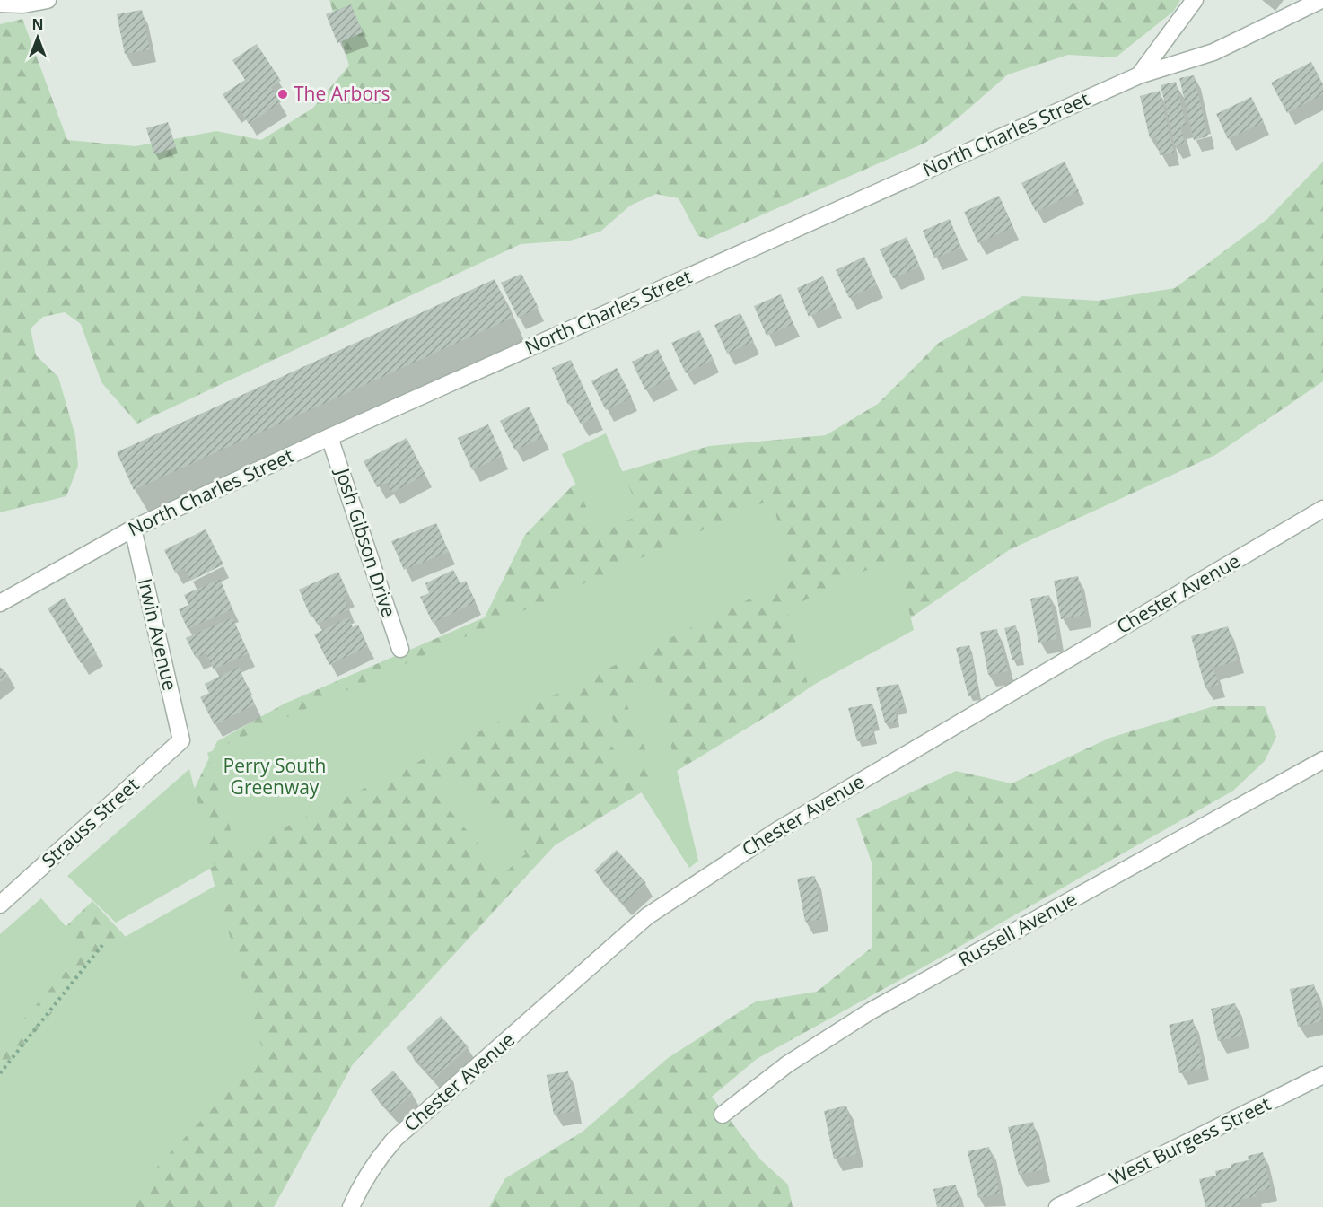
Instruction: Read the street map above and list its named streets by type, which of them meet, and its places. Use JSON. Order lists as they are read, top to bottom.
{
  "streets": {
    "street": [
      "North Charles Street",
      "Josh Gibson Drive",
      "Chester Avenue",
      "Irwin Avenue",
      "Strauss Street",
      "Russell Avenue",
      "West Burgess Street"
    ]
  },
  "crossings": [
    ["North Charles Street", "Josh Gibson Drive"],
    ["North Charles Street", "Irwin Avenue"],
    ["Irwin Avenue", "Strauss Street"]
  ],
  "parks": ["Perry South Greenway"],
  "places": ["The Arbors"],
  "north": "top"
}
